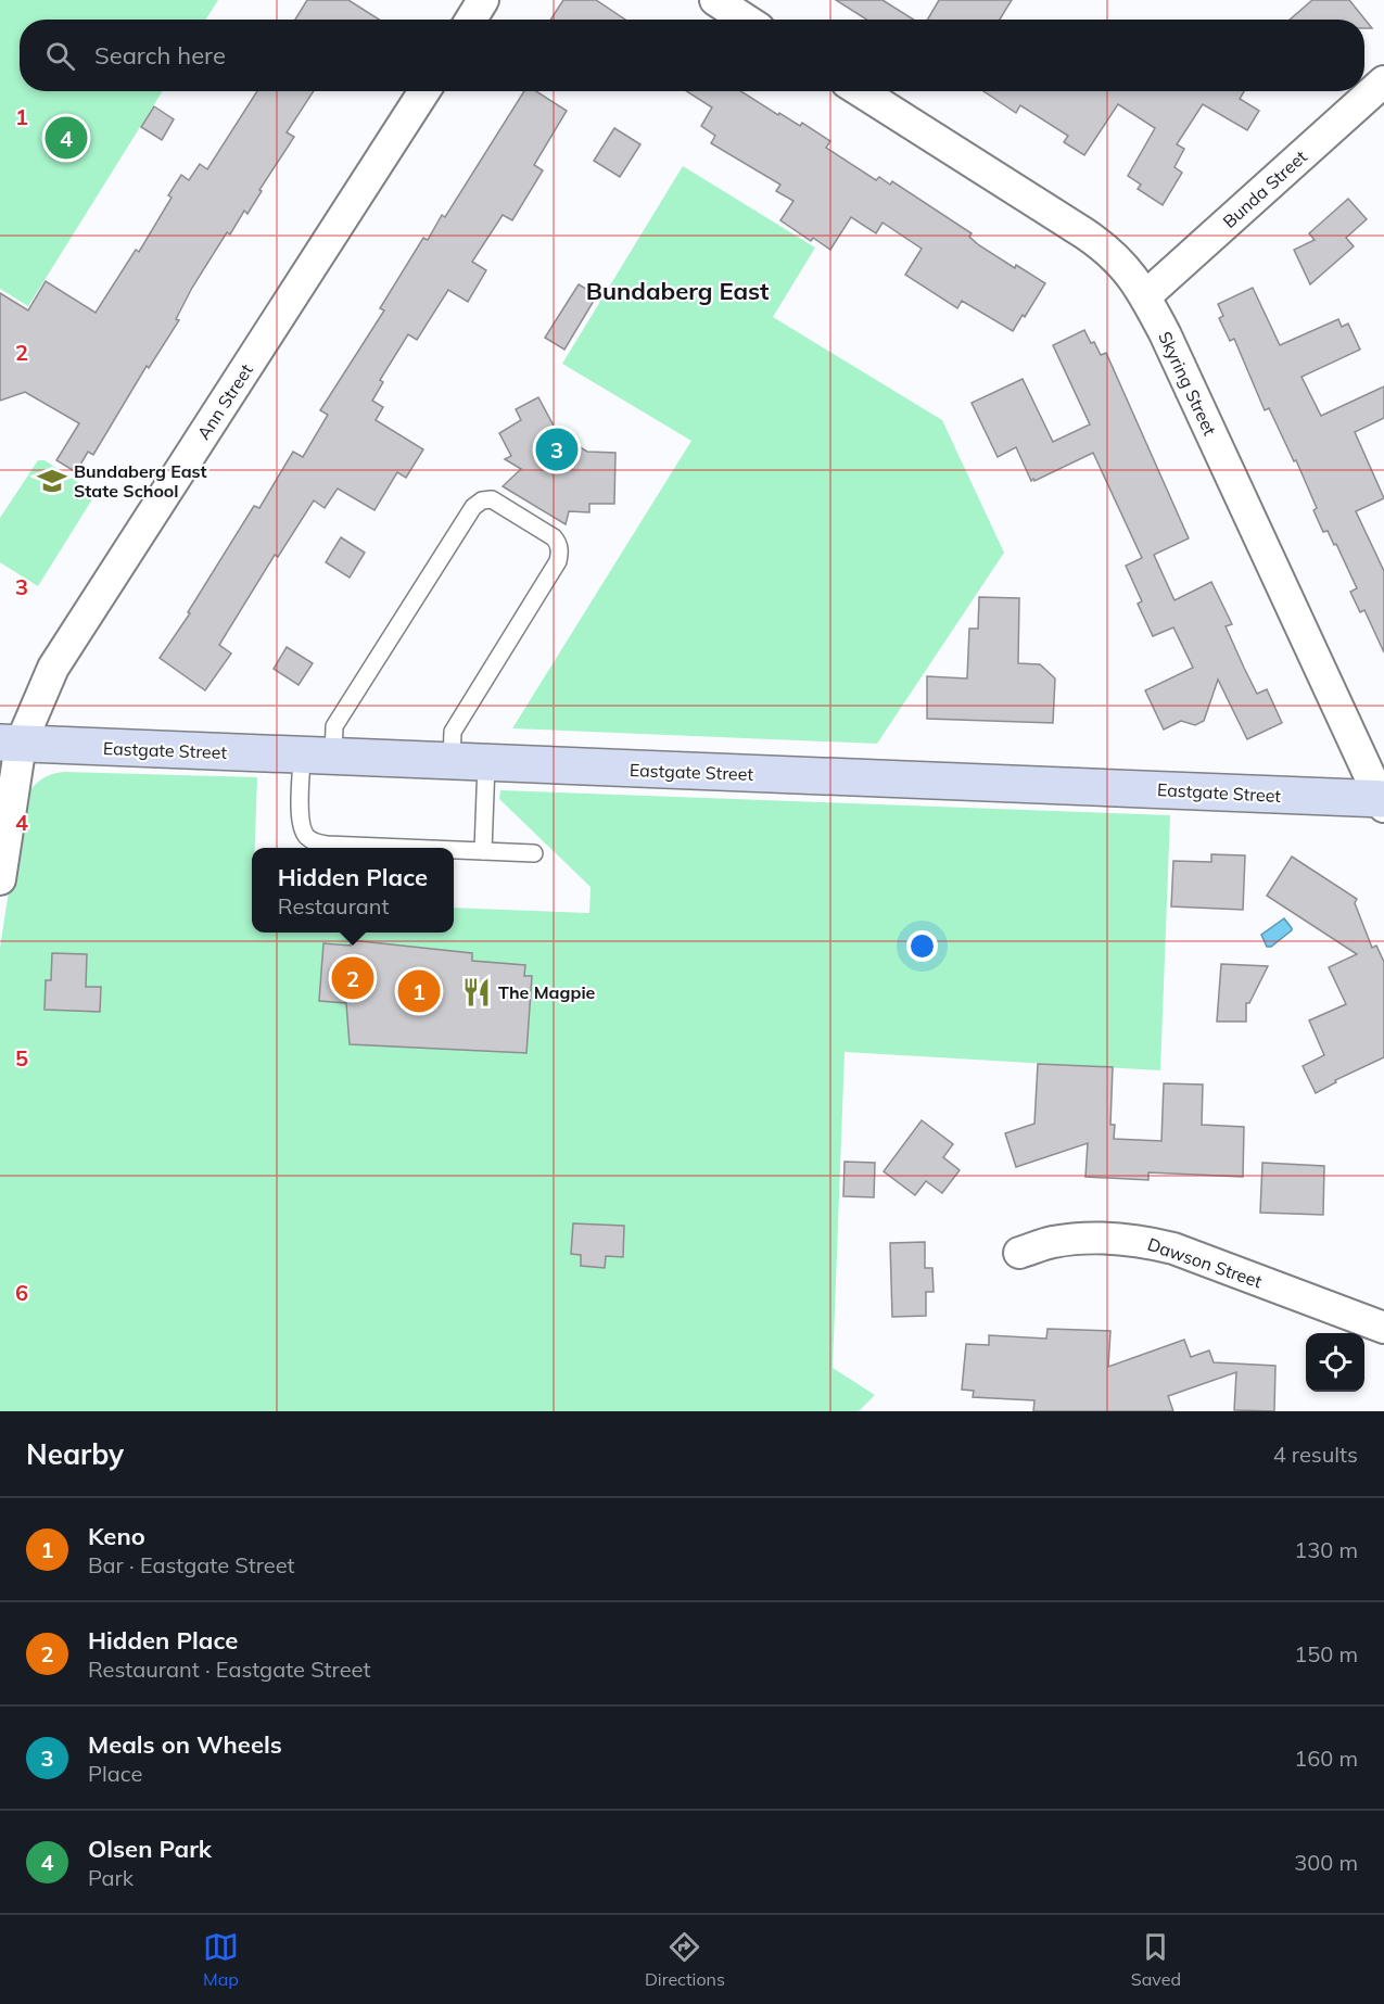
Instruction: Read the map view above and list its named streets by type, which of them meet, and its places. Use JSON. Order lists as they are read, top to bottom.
{
  "streets": {
    "street": [
      "Bunda Street",
      "Skyring Street",
      "Ann Street",
      "Eastgate Street",
      "Dawson Street"
    ]
  },
  "crossings": [
    ["Bunda Street", "Skyring Street"],
    ["Skyring Street", "Eastgate Street"],
    ["Ann Street", "Eastgate Street"]
  ],
  "districts": ["Bundaberg East"],
  "places": {
    "school or university": ["Bundaberg East State School"],
    "restaurant": ["The Magpie"]
  },
  "page": {
    "search": "Search here",
    "pins": [
      "4",
      "3",
      "2",
      "1"
    ],
    "popup": ["Hidden Place", "Restaurant"],
    "heading": ["Nearby", "4 results"],
    "list": [
      {
        "mark": "1",
        "name": "Keno",
        "note": "Bar · Eastgate Street",
        "value": "130 m"
      },
      {
        "mark": "2",
        "name": "Hidden Place",
        "note": "Restaurant · Eastgate Street",
        "value": "150 m"
      },
      {
        "mark": "3",
        "name": "Meals on Wheels",
        "note": "Place",
        "value": "160 m"
      },
      {
        "mark": "4",
        "name": "Olsen Park",
        "note": "Park",
        "value": "300 m"
      }
    ],
    "nav": ["Map", "Directions", "Saved"]
  },
  "grid": {
    "rows": [
      "1",
      "2",
      "3",
      "4",
      "5",
      "6"
    ]
  }
}
